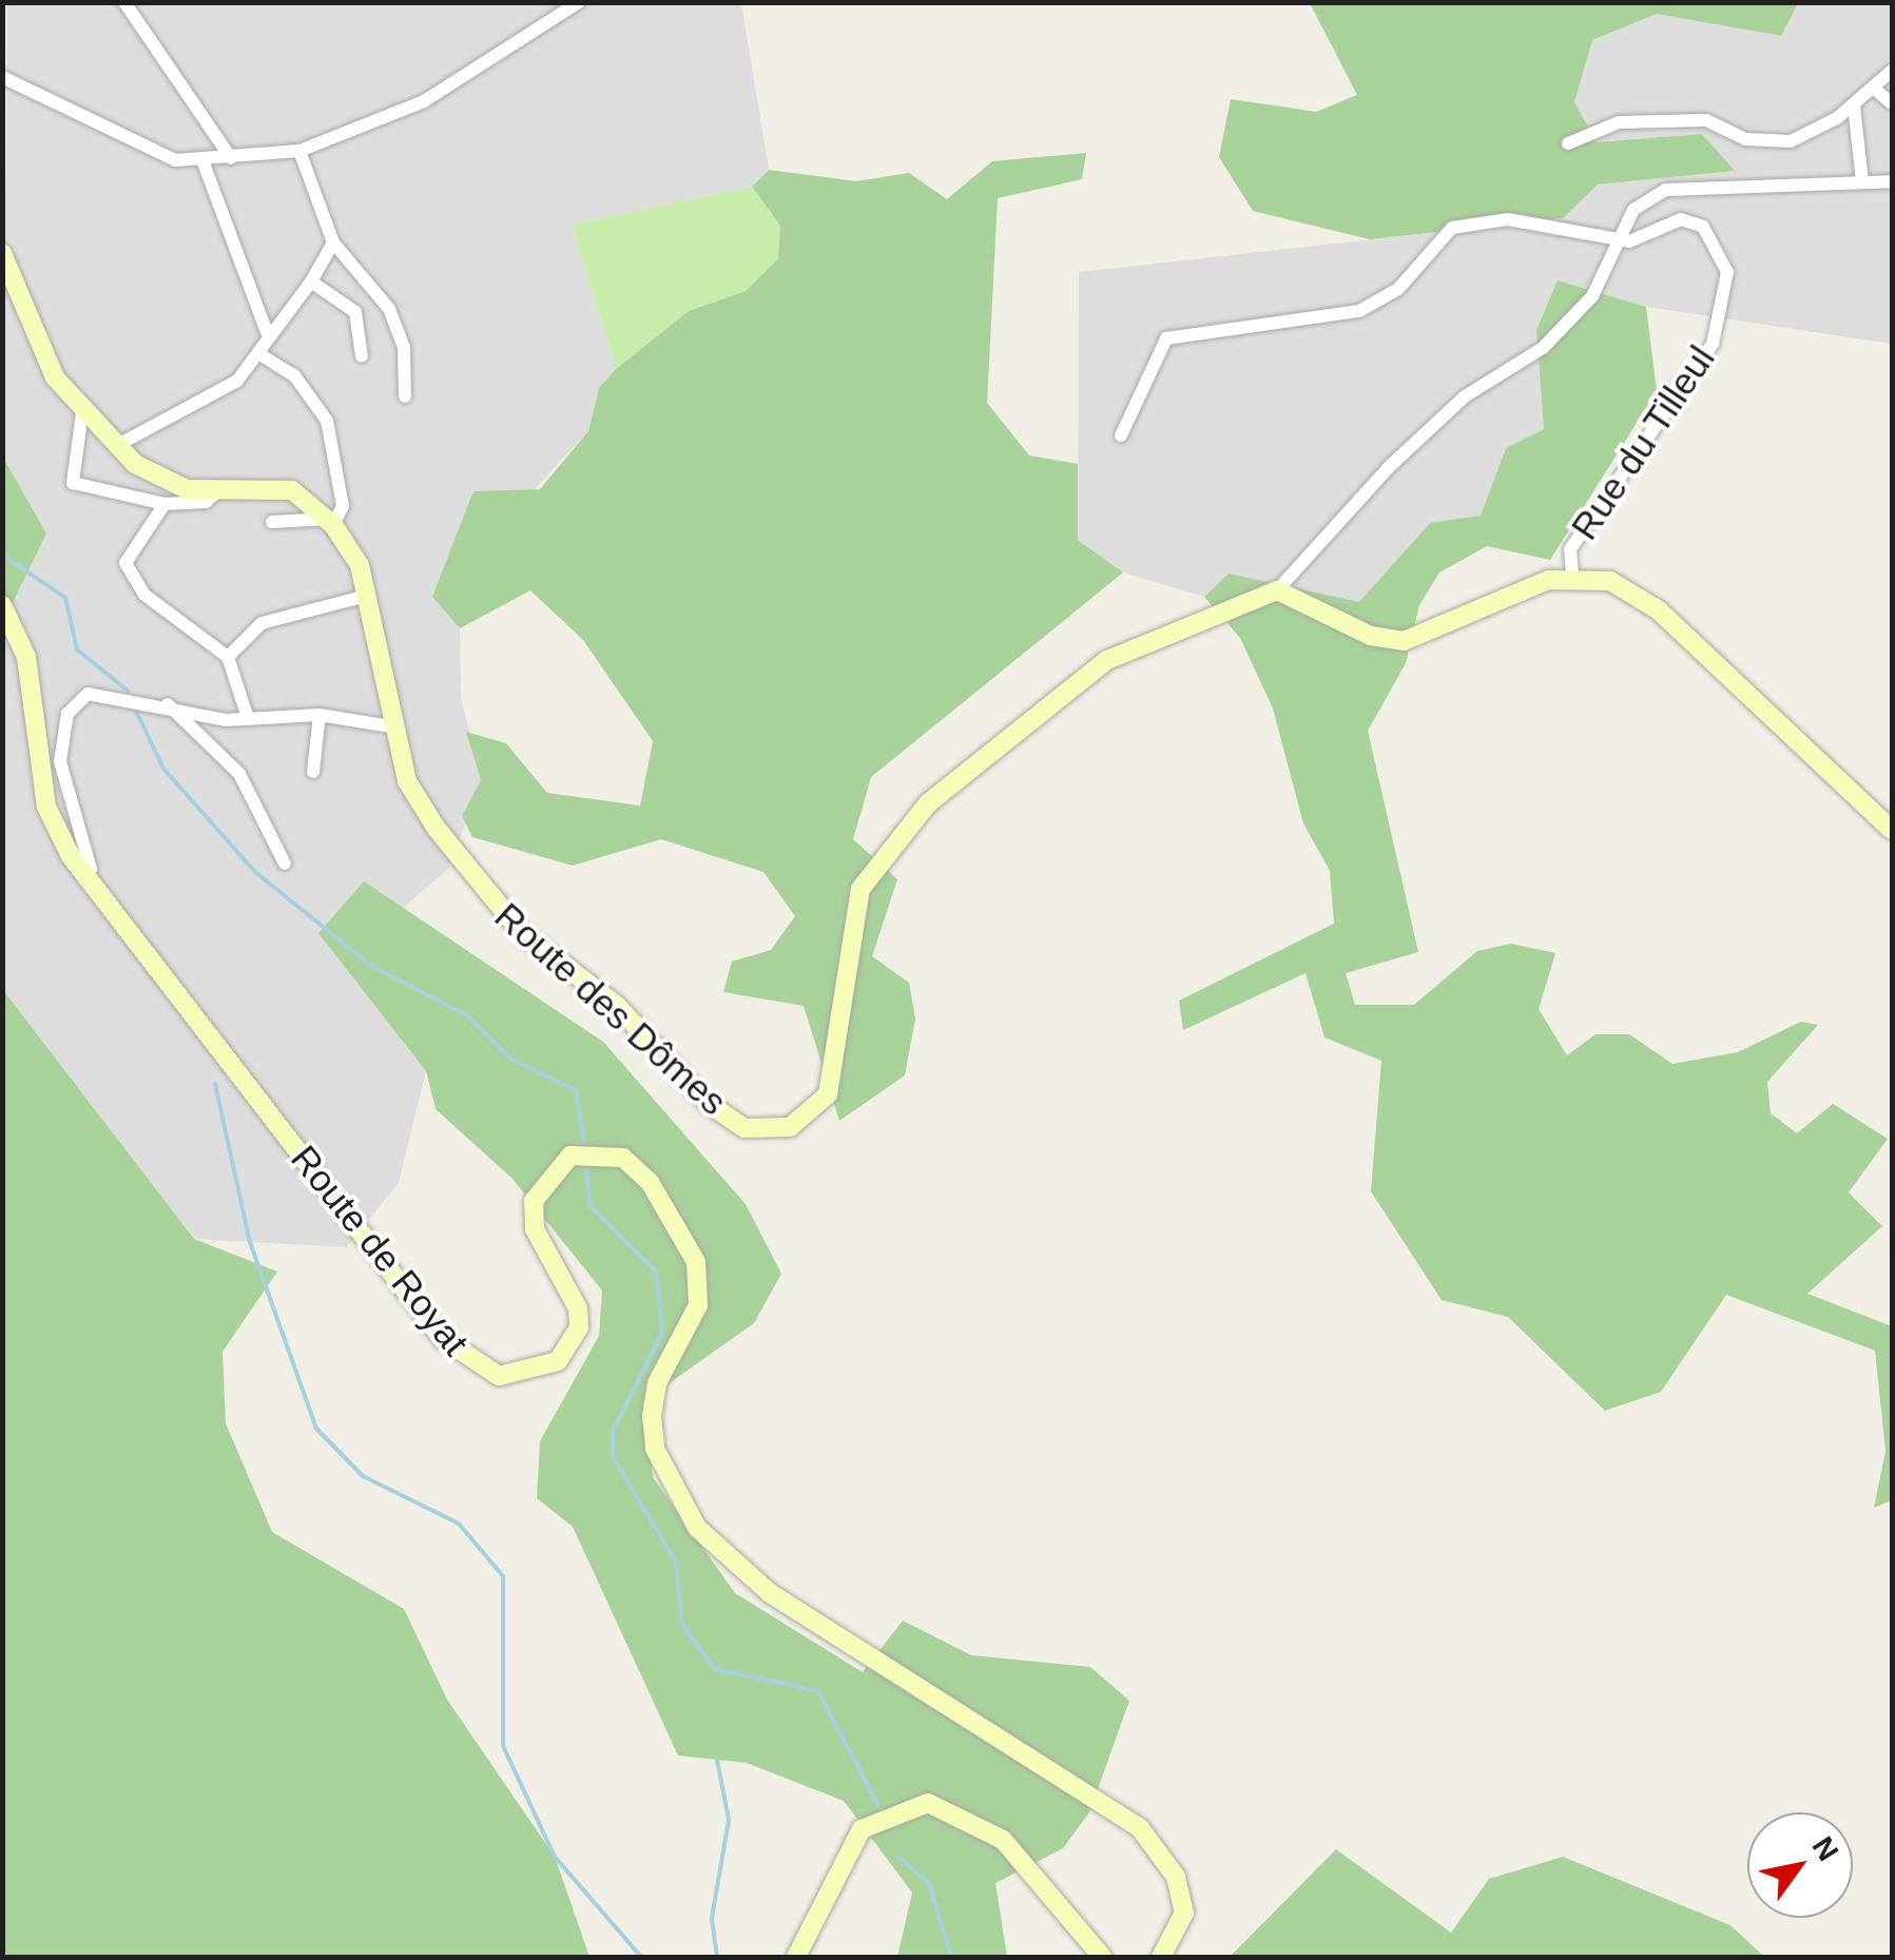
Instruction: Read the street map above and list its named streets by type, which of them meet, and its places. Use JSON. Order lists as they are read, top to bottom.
{
  "streets": {
    "main road": ["Route des Dômes", "Route de Royat"],
    "street": ["Rue du Tilleul"]
  },
  "north": "top right"
}
